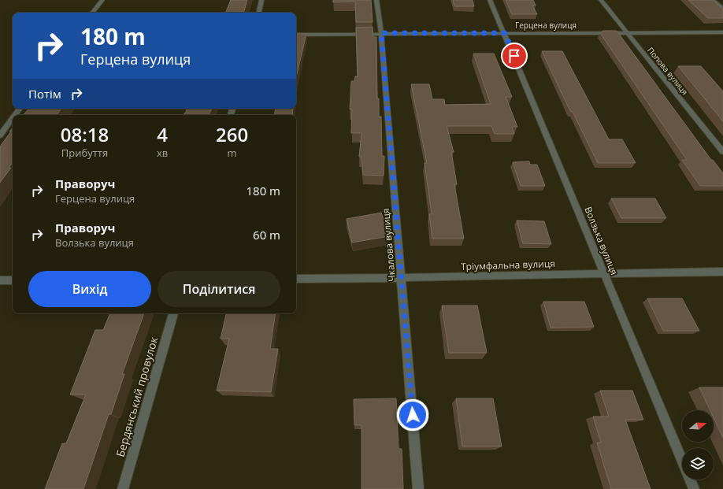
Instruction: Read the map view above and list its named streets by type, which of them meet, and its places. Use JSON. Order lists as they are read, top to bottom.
{
  "streets": {
    "street": [
      "Герцена вулиця",
      "Попова вулиця",
      "Волзька вулиця",
      "Чкалова вулиця",
      "Тріумфальна вулиця",
      "Бердянський провулок"
    ]
  },
  "crossings": [
    ["Герцена вулиця", "Попова вулиця"],
    ["Герцена вулиця", "Волзька вулиця"],
    ["Герцена вулиця", "Чкалова вулиця"],
    ["Волзька вулиця", "Тріумфальна вулиця"],
    ["Чкалова вулиця", "Тріумфальна вулиця"]
  ],
  "north": "right",
  "page": {
    "turn": ["180 m", "Герцена вулиця"],
    "then": "Потім",
    "eta": [
      "08:18",
      "Прибуття",
      "4",
      "хв",
      "260",
      "m"
    ],
    "list": [
      {
        "name": "Праворуч",
        "note": "Герцена вулиця",
        "value": "180 m"
      },
      {
        "name": "Праворуч",
        "note": "Волзька вулиця",
        "value": "60 m"
      }
    ],
    "buttons": ["Вихід", "Поділитися"]
  }
}
